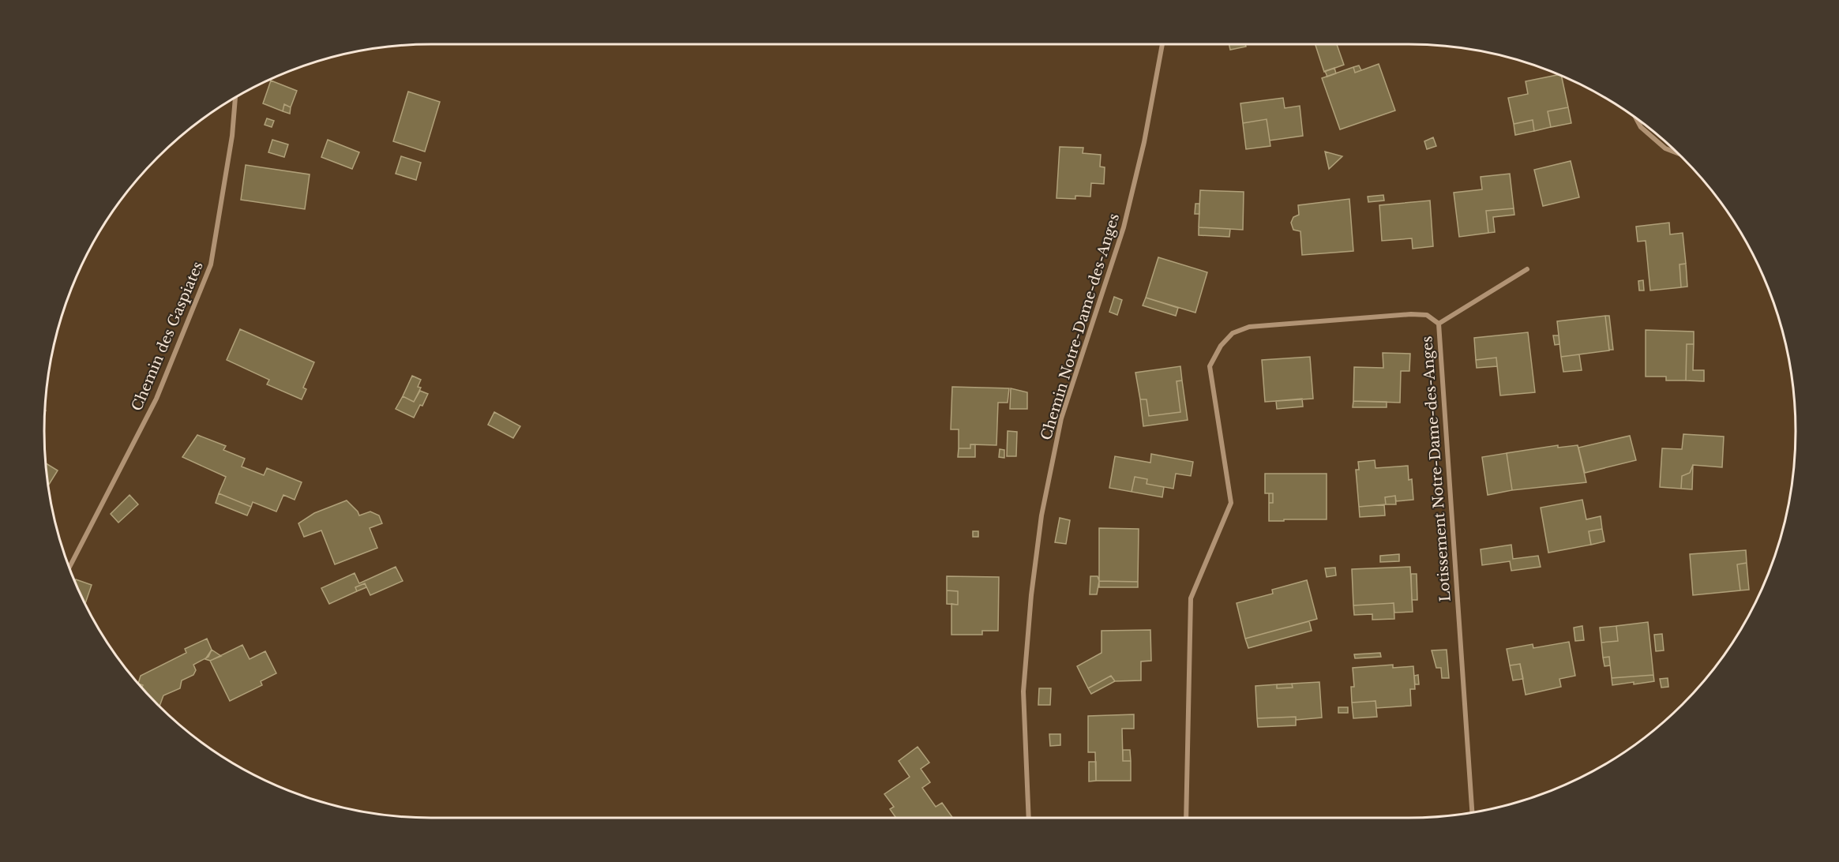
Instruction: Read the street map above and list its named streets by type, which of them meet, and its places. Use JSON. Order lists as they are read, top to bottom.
{
  "streets": {
    "street": ["Chemin Notre-Dame-des-Anges", "Chemin des Gaspiates", "Lotissement Notre-Dame-des-Anges"]
  }
}
